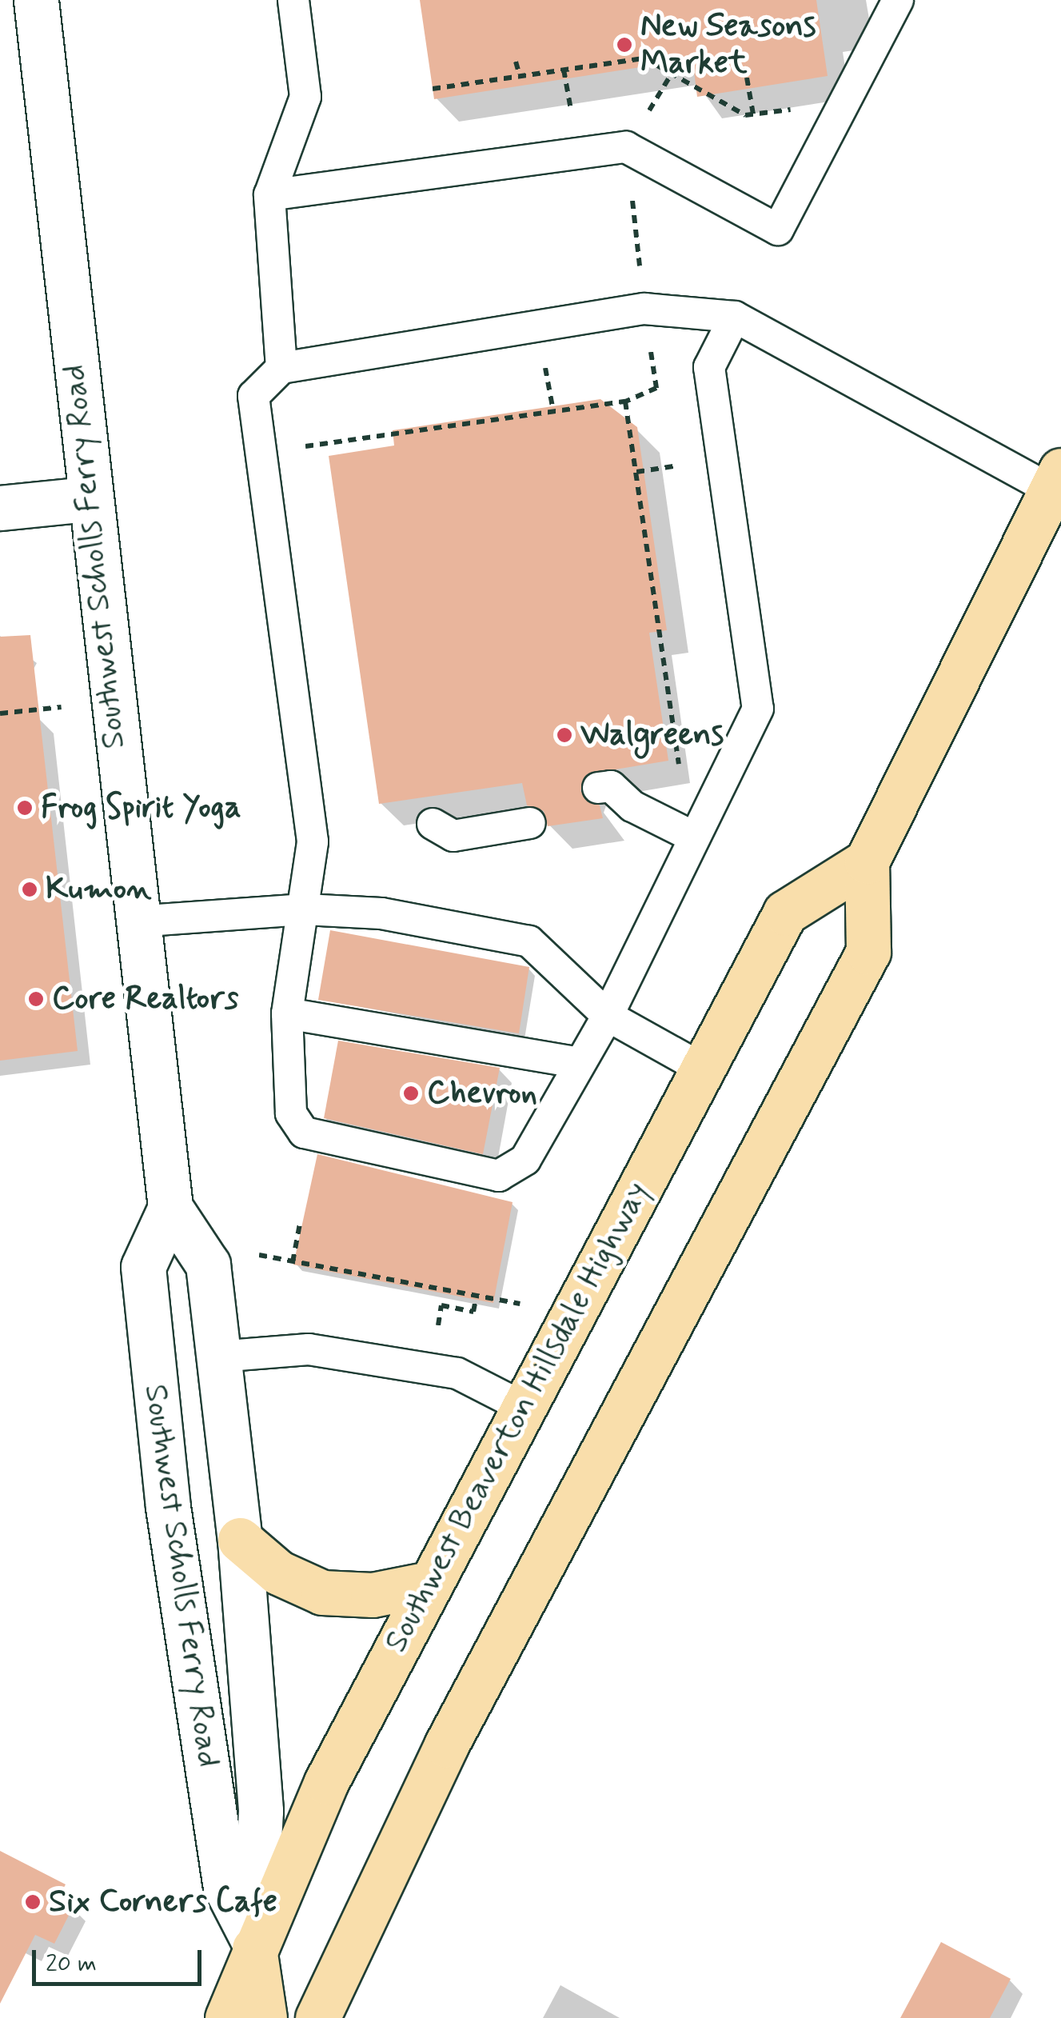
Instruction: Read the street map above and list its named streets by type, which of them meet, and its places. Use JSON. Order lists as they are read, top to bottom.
{
  "streets": {
    "main road": ["Southwest Scholls Ferry Road", "Southwest Beaverton Hillsdale Highway"]
  },
  "crossings": [
    ["Southwest Scholls Ferry Road", "Southwest Beaverton Hillsdale Highway"]
  ],
  "places": [
    "New Seasons Market",
    "Walgreens",
    "Frog Spirit Yoga",
    "Kumon",
    "Core Realtors",
    "Chevron",
    "Six Corners Cafe"
  ],
  "scale_bar": "20 m"
}
